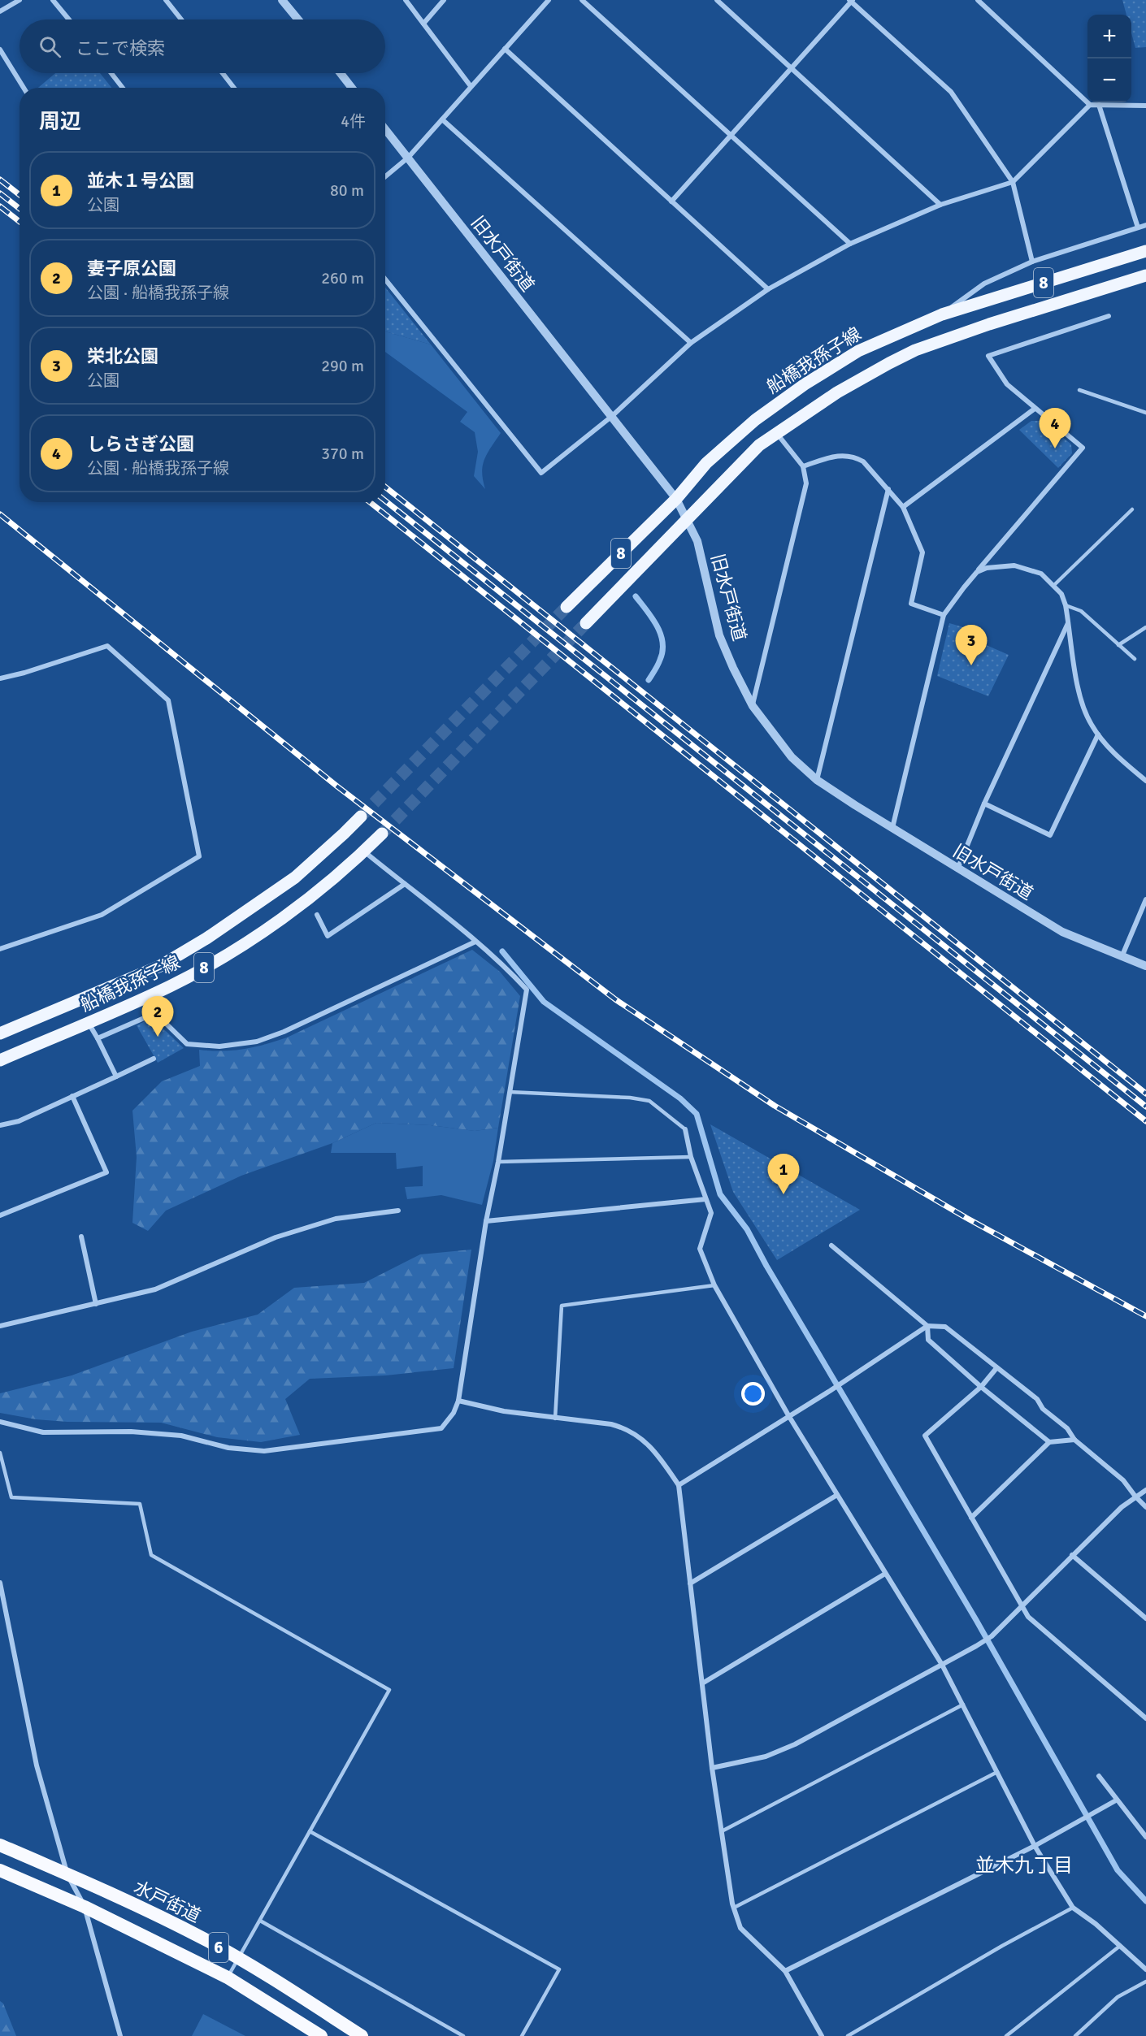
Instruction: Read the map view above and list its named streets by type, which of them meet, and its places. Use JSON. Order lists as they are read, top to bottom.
{
  "streets": {
    "highway": ["水戸街道", "6"],
    "main road": ["8", "船橋我孫子線"],
    "street": ["旧水戸街道"]
  },
  "crossings": [
    ["旧水戸街道", "8"],
    ["旧水戸街道", "船橋我孫子線"]
  ],
  "districts": ["並木九丁目"],
  "page": {
    "map_buttons": ["+", "−"],
    "search": "ここで検索",
    "heading": ["周辺", "4件"],
    "list": [
      {
        "mark": "1",
        "name": "並木１号公園",
        "note": "公園",
        "value": "80 m"
      },
      {
        "mark": "2",
        "name": "妻子原公園",
        "note": "公園 · 船橋我孫子線",
        "value": "260 m"
      },
      {
        "mark": "3",
        "name": "栄北公園",
        "note": "公園",
        "value": "290 m"
      },
      {
        "mark": "4",
        "name": "しらさぎ公園",
        "note": "公園 · 船橋我孫子線",
        "value": "370 m"
      }
    ],
    "pins": [
      "4",
      "3",
      "2",
      "1"
    ]
  }
}
